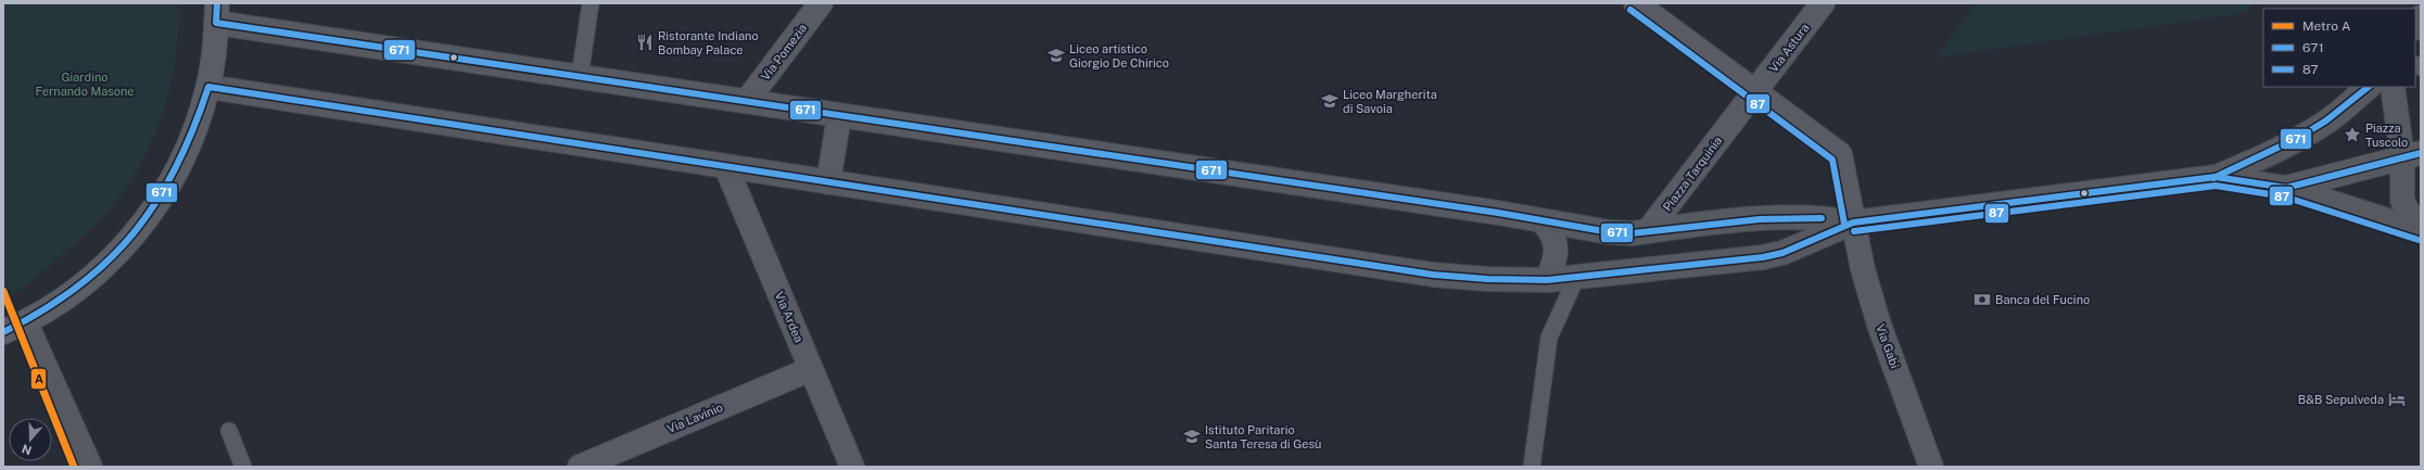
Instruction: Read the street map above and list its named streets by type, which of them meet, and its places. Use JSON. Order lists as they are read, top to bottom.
{
  "streets": {
    "main road": ["Piazza Tarquinia"],
    "street": [
      "Via Astura",
      "Via Pomezia",
      "Via Ardea",
      "Via Gabi",
      "Via Lavinio"
    ]
  },
  "crossings": [
    ["Via Astura", "Piazza Tarquinia"],
    ["Piazza Tarquinia", "Via Gabi"],
    ["Via Ardea", "Via Lavinio"]
  ],
  "parks": ["Giardino Fernando Masone"],
  "places": {
    "restaurant": ["Ristorante Indiano Bombay Palace"],
    "school or university": ["Liceo artistico Giorgio De Chirico", "Liceo Margherita di Savoia", "Istituto Paritario Santa Teresa di Gesù"],
    "place": ["Piazza Tuscolo"],
    "bank": ["Banca del Fucino"],
    "hotel": ["B&B Sepulveda"]
  },
  "lines": ["transit line 671", "transit line 87", "metro line A"],
  "legend": ["Metro A", "671", "87"],
  "north": "bottom"
}
